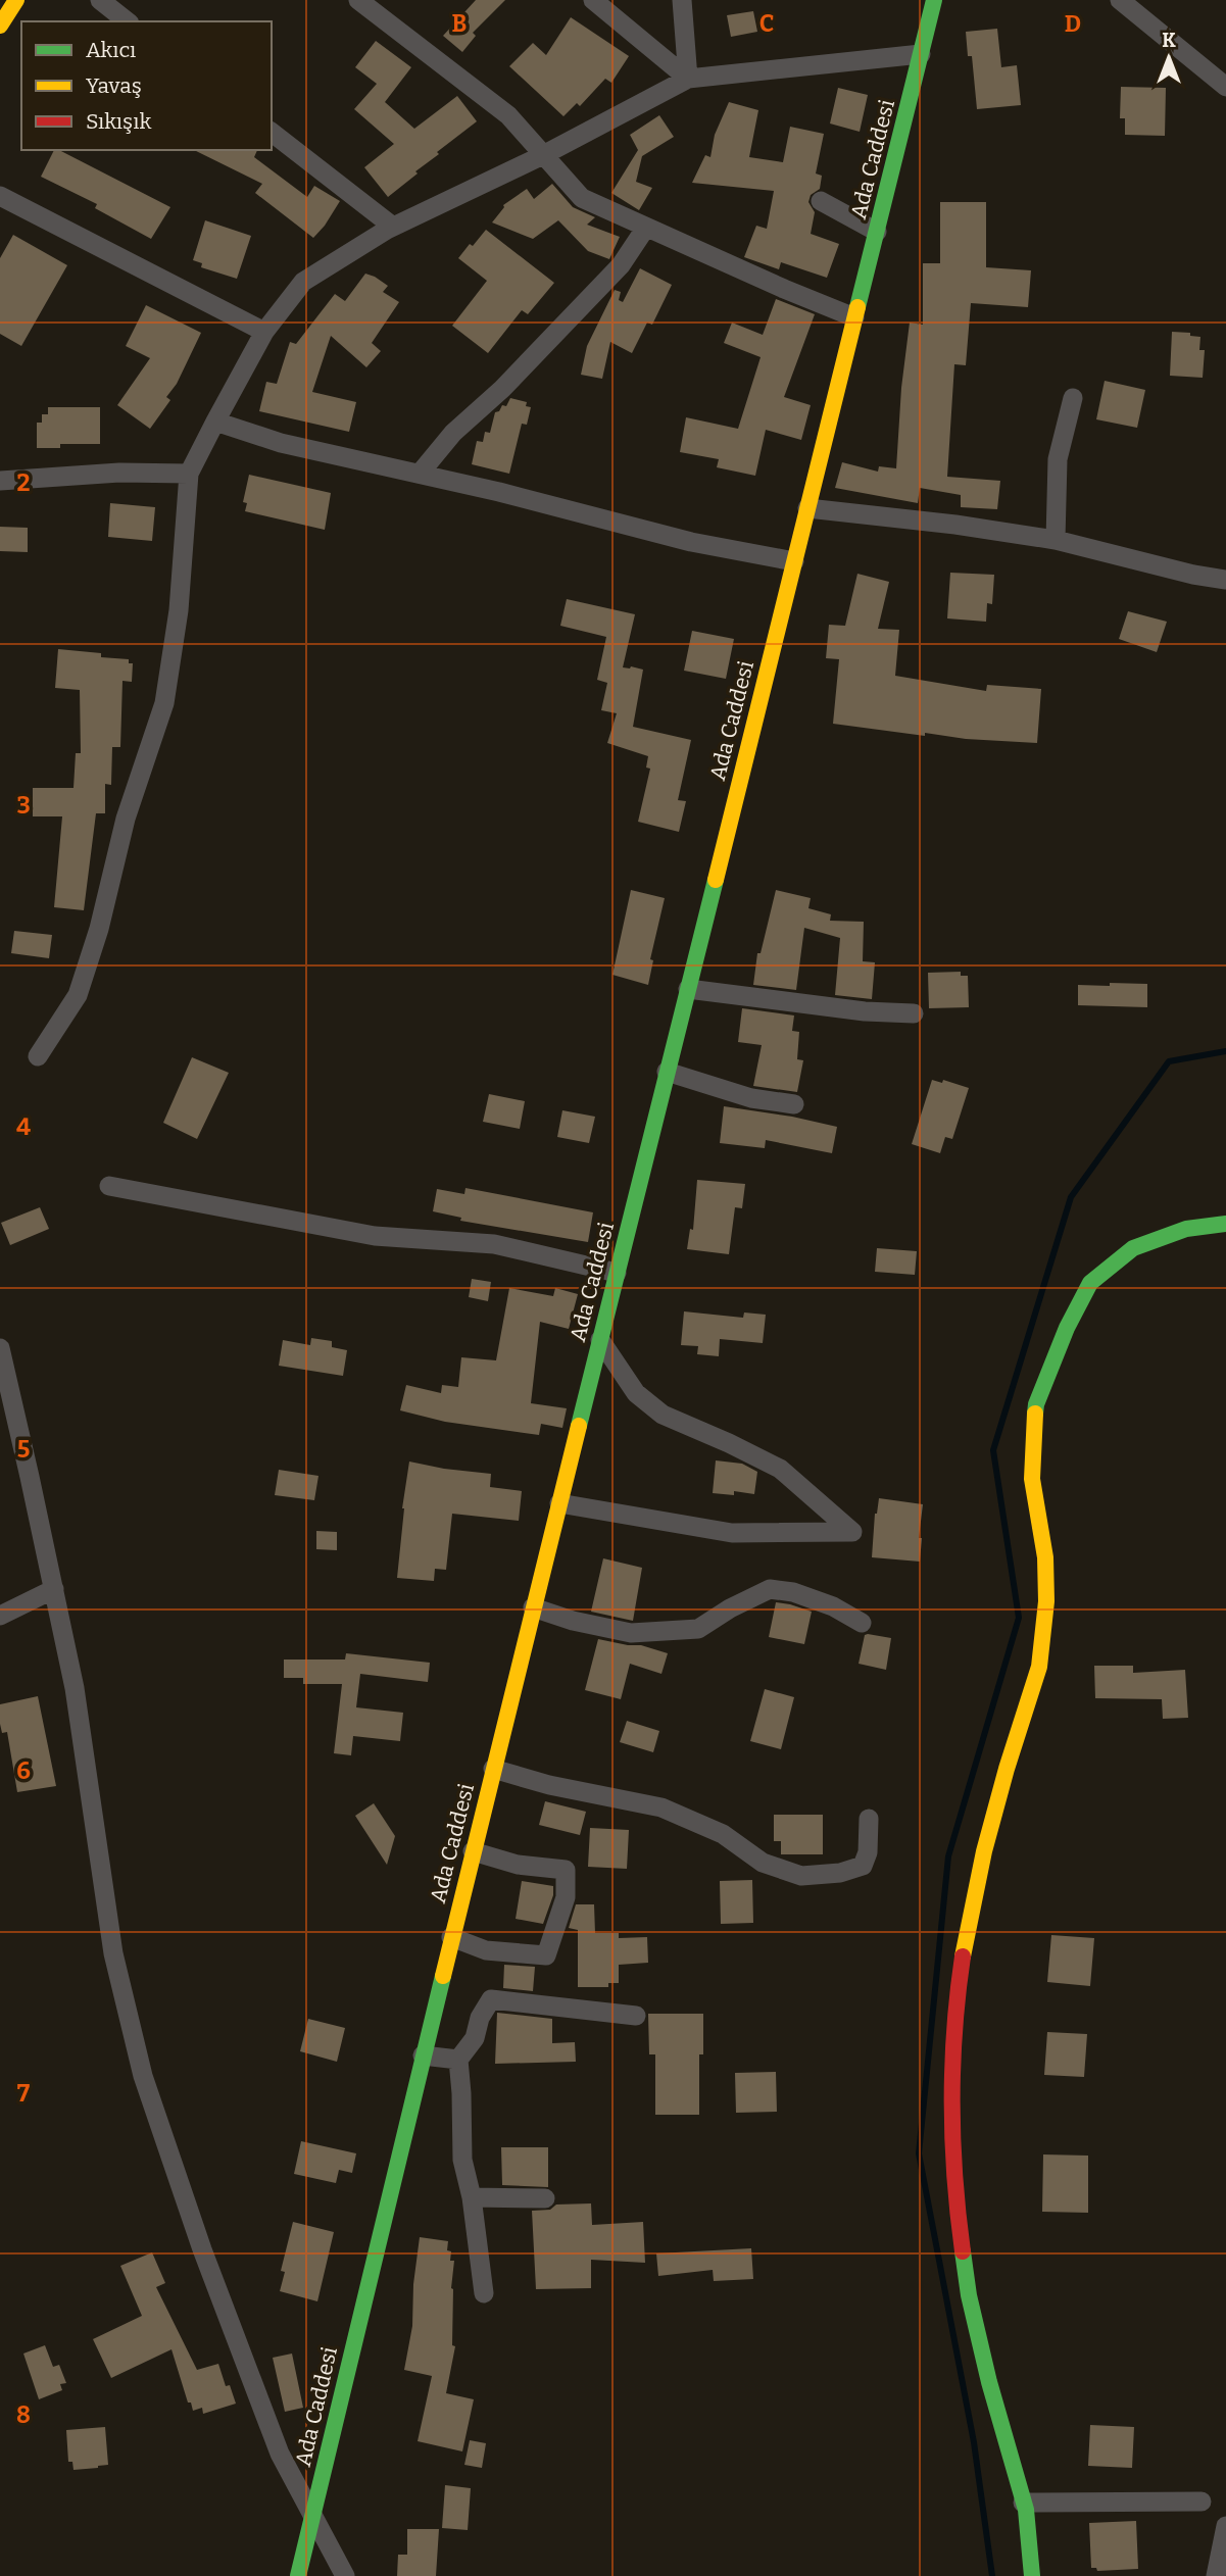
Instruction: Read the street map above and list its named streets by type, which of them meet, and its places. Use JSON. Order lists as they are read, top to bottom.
{
  "streets": {
    "main road": ["Ada Caddesi"]
  },
  "legend": ["Akıcı", "Yavaş", "Sıkışık"],
  "north": "top",
  "grid": {
    "columns": ["B", "C", "D"],
    "rows": [
      "2",
      "3",
      "4",
      "5",
      "6",
      "7",
      "8"
    ]
  }
}
